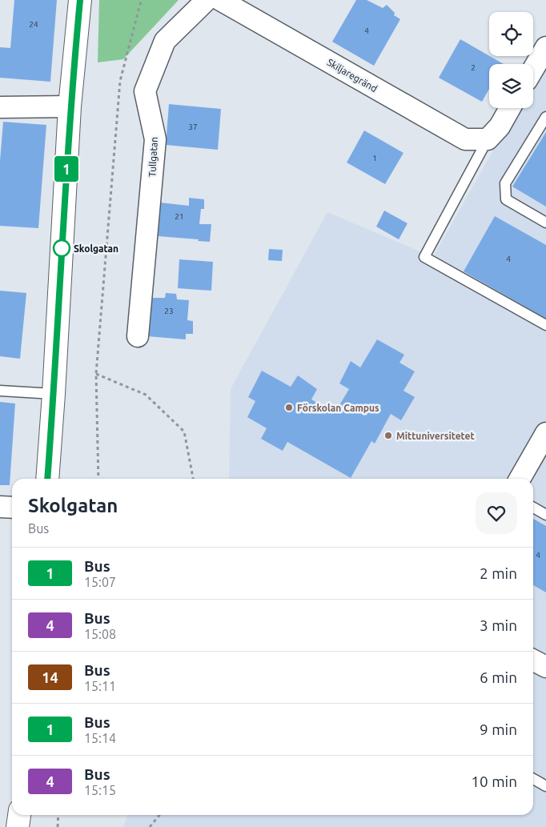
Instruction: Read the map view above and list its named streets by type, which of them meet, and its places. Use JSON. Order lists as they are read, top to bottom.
{
  "streets": {
    "street": ["Skiljaregränd", "Tullgatan"]
  },
  "places": ["Skolgatan", "Förskolan Campus", "Mittuniversitetet"],
  "lines": ["bus line 1"],
  "house_numbers": [
    "24",
    "4",
    "2",
    "37",
    "1",
    "21",
    "4",
    "23",
    "4"
  ],
  "page": {
    "on_map": "1",
    "heading": ["Skolgatan", "Bus"],
    "list": [
      {
        "mark": "1",
        "name": "Bus",
        "note": "15:07",
        "value": "2 min"
      },
      {
        "mark": "4",
        "name": "Bus",
        "note": "15:08",
        "value": "3 min"
      },
      {
        "mark": "14",
        "name": "Bus",
        "note": "15:11",
        "value": "6 min"
      },
      {
        "mark": "1",
        "name": "Bus",
        "note": "15:14",
        "value": "9 min"
      },
      {
        "mark": "4",
        "name": "Bus",
        "note": "15:15",
        "value": "10 min"
      }
    ]
  }
}
